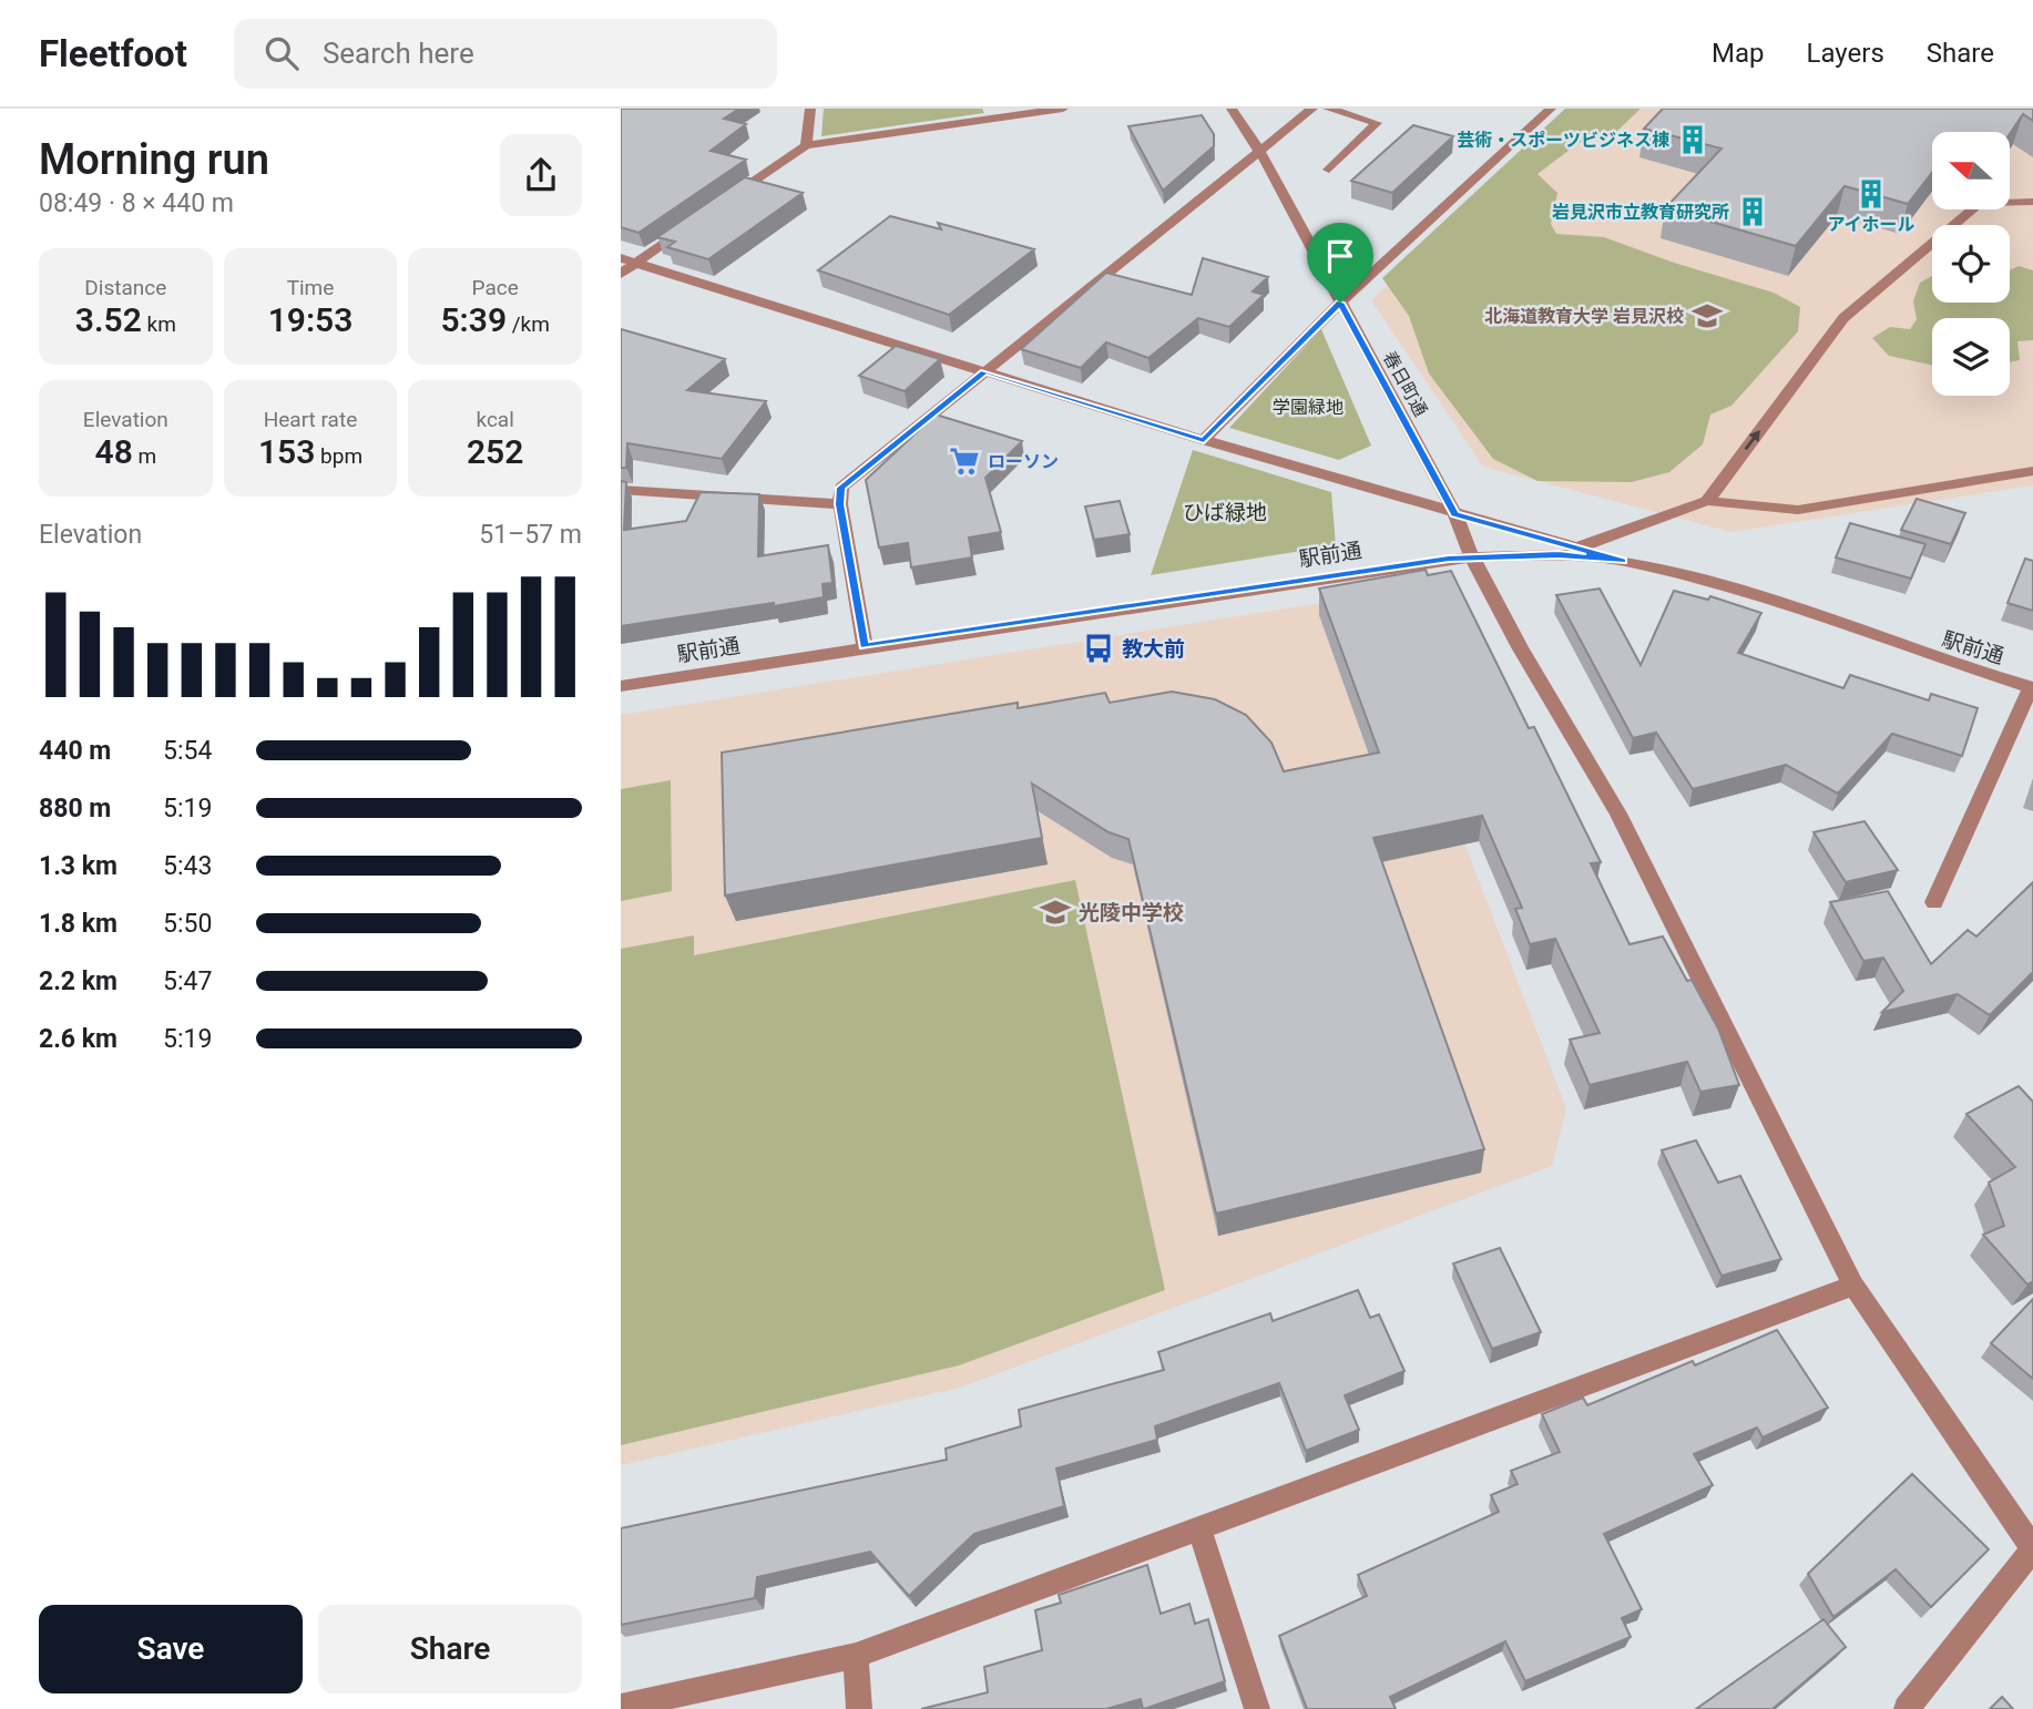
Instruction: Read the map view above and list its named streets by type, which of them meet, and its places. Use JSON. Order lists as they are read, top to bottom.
{
  "streets": {
    "street": ["春日町通", "駅前通"]
  },
  "crossings": [
    ["春日町通", "駅前通"]
  ],
  "parks": ["学園緑地", "ひば緑地"],
  "places": {
    "building": ["芸術・スポーツビジネス棟", "アイホール", "岩見沢市立教育研究所"],
    "school or university": ["北海道教育大学 岩見沢校", "光陵中学校"],
    "supermarket": ["ローソン"],
    "bus stop": ["教大前"]
  },
  "north": "left",
  "page": {
    "header": "Fleetfoot",
    "search": "Search here",
    "nav": ["Map", "Layers", "Share"],
    "heading": ["Morning run", "08:49 · 8 × 440 m"],
    "stats": [
      ["Distance", "3.52 km"],
      ["Time", "19:53"],
      ["Pace", "5:39 /km"],
      ["Elevation", "48 m"],
      ["Heart rate", "153 bpm"],
      ["kcal", "252"]
    ],
    "chart": ["Elevation", "51–57 m"],
    "list": [
      {
        "name": "440 m",
        "note": "5:54"
      },
      {
        "name": "880 m",
        "note": "5:19"
      },
      {
        "name": "1.3 km",
        "note": "5:43"
      },
      {
        "name": "1.8 km",
        "note": "5:50"
      },
      {
        "name": "2.2 km",
        "note": "5:47"
      },
      {
        "name": "2.6 km",
        "note": "5:19"
      }
    ],
    "buttons": ["Save", "Share"]
  }
}
